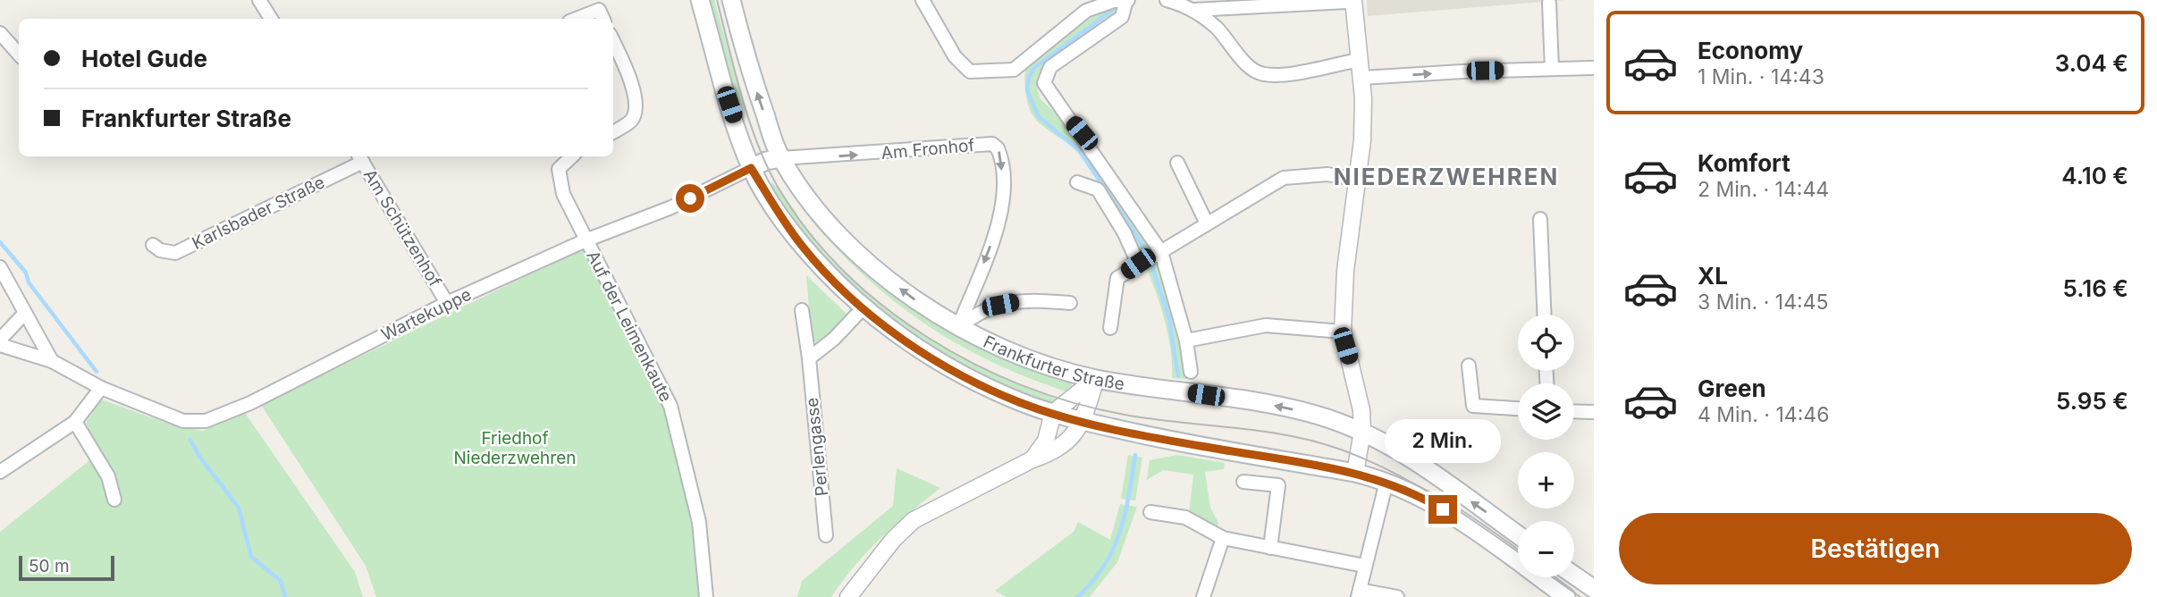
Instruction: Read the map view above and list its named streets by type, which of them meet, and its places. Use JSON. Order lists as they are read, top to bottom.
{
  "streets": {
    "main road": ["Frankfurter Straße"],
    "street": [
      "Am Fronhof",
      "Karlsbader Straße",
      "Am Schützenhof",
      "Wartekuppe",
      "Auf der Leimenkaute",
      "Perlengasse"
    ]
  },
  "crossings": [
    ["Am Fronhof", "Frankfurter Straße"],
    ["Karlsbader Straße", "Am Schützenhof"],
    ["Am Schützenhof", "Wartekuppe"],
    ["Wartekuppe", "Auf der Leimenkaute"]
  ],
  "districts": ["NIEDERZWEHREN"],
  "parks": ["Friedhof Niederzwehren"],
  "scale_bar": "50 m",
  "page": {
    "list": [
      {
        "name": "Economy",
        "note": "1 Min. · 14:43",
        "value": "3.04 €"
      },
      {
        "name": "Komfort",
        "note": "2 Min. · 14:44",
        "value": "4.10 €"
      },
      {
        "name": "XL",
        "note": "3 Min. · 14:45",
        "value": "5.16 €"
      },
      {
        "name": "Green",
        "note": "4 Min. · 14:46",
        "value": "5.95 €"
      }
    ],
    "banner": ["Hotel Gude", "Frankfurter Straße"],
    "map_buttons": ["+", "−"],
    "bubble": "2 Min.",
    "buttons": "Bestätigen",
    "scale": "50 m"
  }
}
